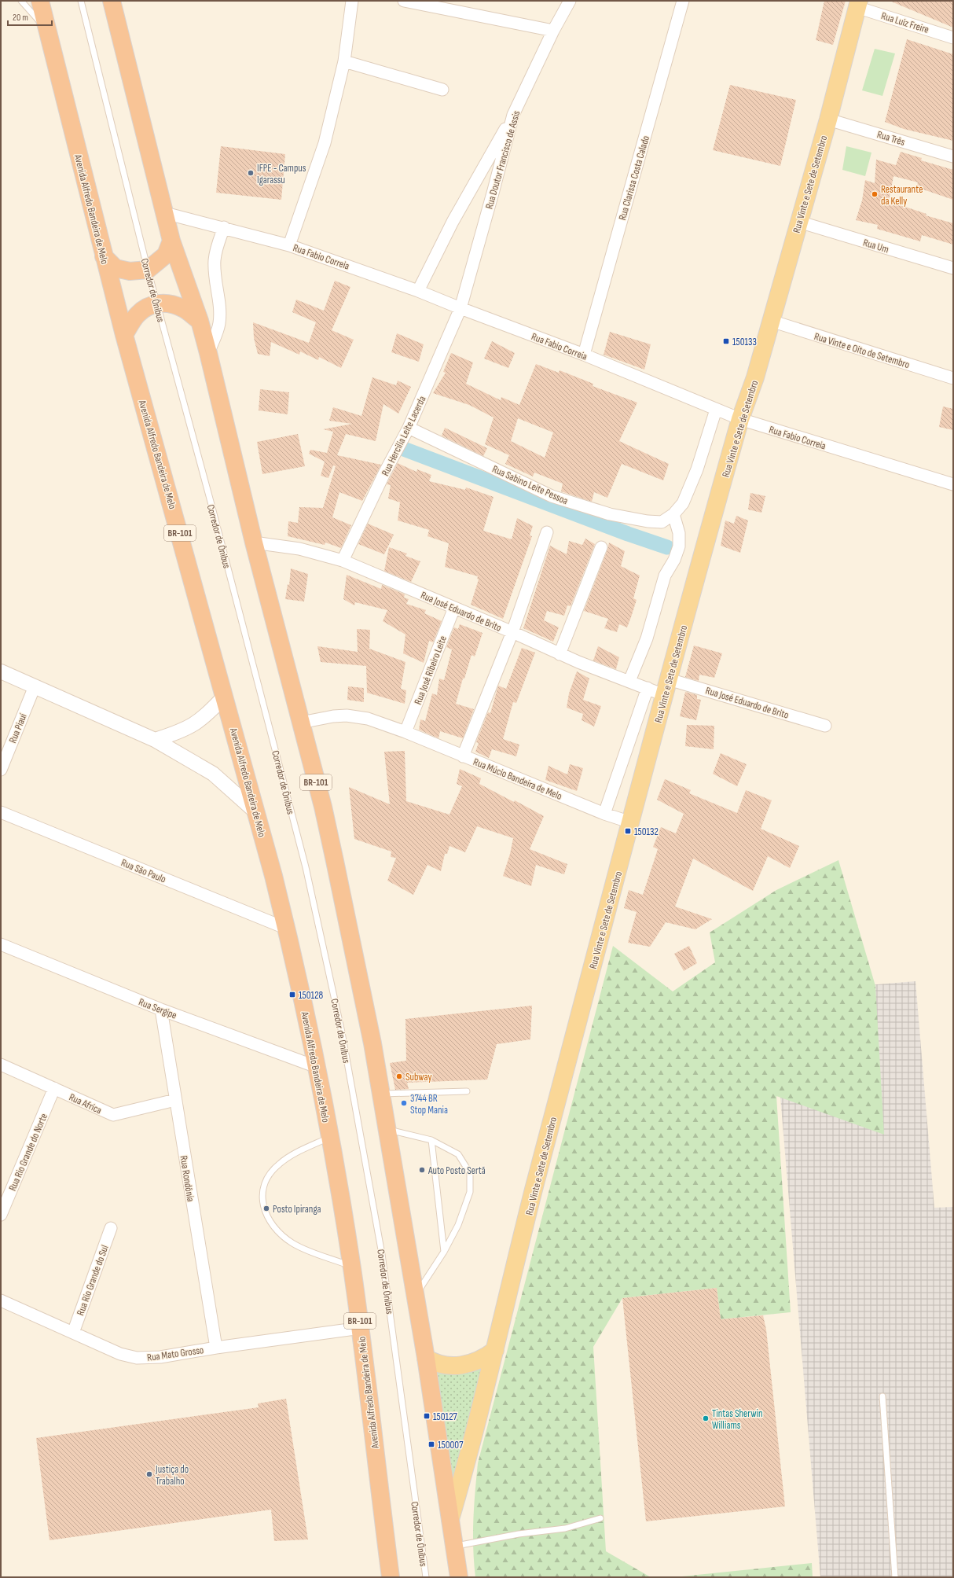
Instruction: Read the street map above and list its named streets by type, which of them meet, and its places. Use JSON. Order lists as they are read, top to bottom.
{
  "streets": {
    "highway": ["Avenida Alfredo Bandeira de Melo", "BR-101"],
    "main road": ["Rua Vinte e Sete de Setembro"],
    "street": [
      "Rua Luiz Freire",
      "Rua Três",
      "Rua Doutor Francisco de Assis",
      "Rua Clarissa Costa Calado",
      "Rua Um",
      "Rua Fabio Correia",
      "Rua Vinte e Oito de Setembro",
      "Rua Hercilia Leite Lacerda",
      "Rua Sabino Leite Pessoa",
      "Rua José Eduardo de Brito",
      "Rua José Ribeiro Leite",
      "Rua Piauí",
      "Rua Múcio Bandeira de Melo",
      "Rua São Paulo",
      "Rua Sergipe",
      "Rua Africa",
      "Rua Rio Grande do Norte",
      "Rua Rondônia",
      "Rua Rio Grande do Sul",
      "Rua Mato Grosso"
    ],
    "lane": ["Corredor de Ônibus"]
  },
  "crossings": [
    ["Rua Luiz Freire", "Rua Vinte e Sete de Setembro"],
    ["Rua Três", "Rua Vinte e Sete de Setembro"],
    ["Rua Doutor Francisco de Assis", "Rua Fabio Correia"],
    ["Rua Doutor Francisco de Assis", "Rua Hercilia Leite Lacerda"],
    ["Rua Clarissa Costa Calado", "Rua Fabio Correia"],
    ["Rua Vinte e Sete de Setembro", "Rua Um"],
    ["Rua Vinte e Sete de Setembro", "Rua Fabio Correia"],
    ["Rua Vinte e Sete de Setembro", "Rua Vinte e Oito de Setembro"],
    ["Rua Vinte e Sete de Setembro", "BR-101"],
    ["Rua Vinte e Sete de Setembro", "Rua José Eduardo de Brito"],
    ["Rua Vinte e Sete de Setembro", "Rua Múcio Bandeira de Melo"],
    ["Avenida Alfredo Bandeira de Melo", "Rua São Paulo"],
    ["Avenida Alfredo Bandeira de Melo", "Rua Sergipe"],
    ["Avenida Alfredo Bandeira de Melo", "Rua Mato Grosso"],
    ["Rua Fabio Correia", "Rua Hercilia Leite Lacerda"],
    ["Rua Fabio Correia", "Rua Sabino Leite Pessoa"],
    ["Rua Fabio Correia", "BR-101"],
    ["Rua Hercilia Leite Lacerda", "Rua Sabino Leite Pessoa"],
    ["Rua Hercilia Leite Lacerda", "Rua José Eduardo de Brito"],
    ["BR-101", "Rua José Eduardo de Brito"],
    ["BR-101", "Rua Múcio Bandeira de Melo"],
    ["Rua José Eduardo de Brito", "Rua José Ribeiro Leite"],
    ["Rua José Ribeiro Leite", "Rua Múcio Bandeira de Melo"],
    ["Rua Sergipe", "Rua Rondônia"],
    ["Rua Africa", "Rua Rio Grande do Norte"],
    ["Rua Africa", "Rua Rondônia"],
    ["Rua Rondônia", "Rua Mato Grosso"],
    ["Rua Rio Grande do Sul", "Rua Mato Grosso"]
  ],
  "places": {
    "other": [
      "IFPE - Campus Igarassu",
      "Restaurante da Kelly",
      "Subway",
      "3744 BR Stop Mania",
      "Auto Posto Sertã",
      "Posto Ipiranga",
      "Tintas Sherwin Williams",
      "Justiça do Trabalho"
    ],
    "transit": [
      "150133",
      "150132",
      "150128",
      "150127",
      "150007"
    ]
  },
  "scale_bar": "20 m"
}
